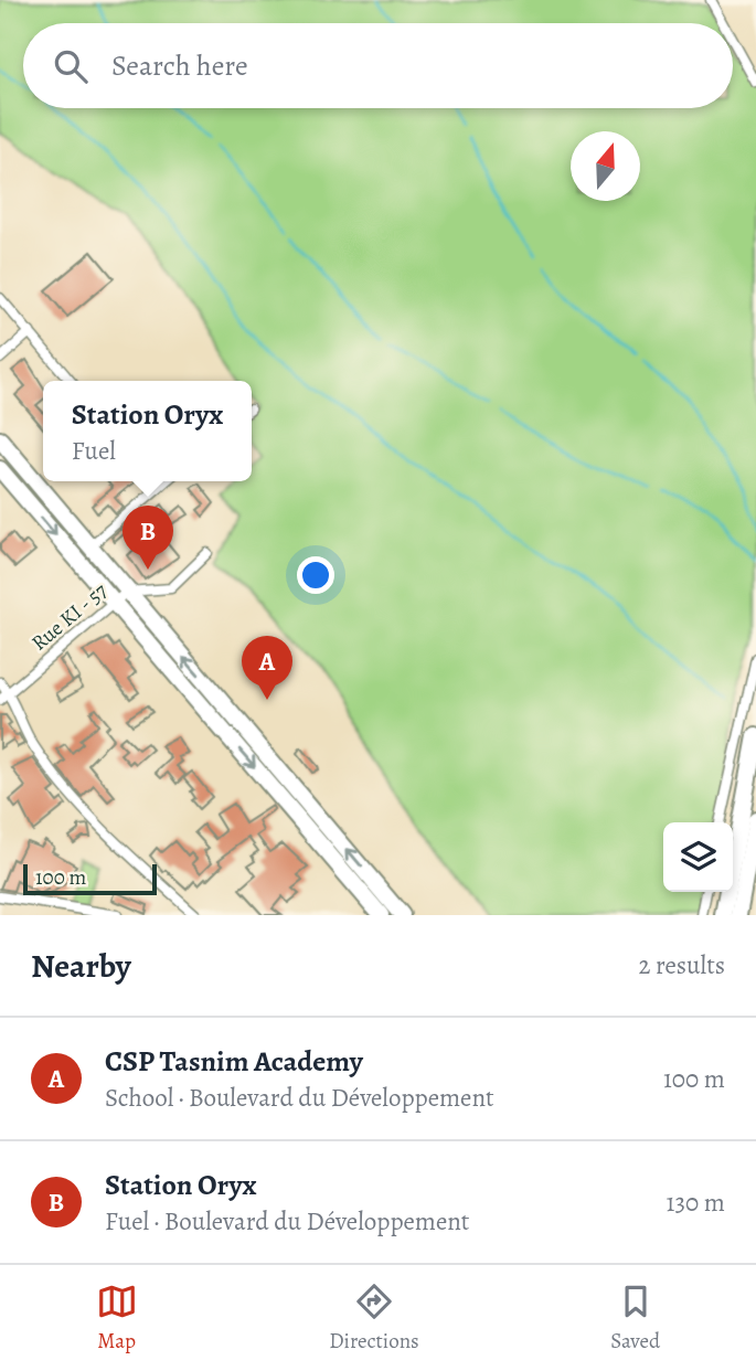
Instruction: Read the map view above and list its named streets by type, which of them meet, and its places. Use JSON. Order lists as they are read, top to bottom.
{
  "streets": {
    "street": ["Rue KI - 57"]
  },
  "scale_bar": "100 m",
  "north": "top",
  "page": {
    "search": "Search here",
    "popup": ["Station Oryx", "Fuel"],
    "pins": ["B", "A"],
    "scale": "100 m",
    "heading": ["Nearby", "2 results"],
    "list": [
      {
        "mark": "A",
        "name": "CSP Tasnim Academy",
        "note": "School · Boulevard du Développement",
        "value": "100 m"
      },
      {
        "mark": "B",
        "name": "Station Oryx",
        "note": "Fuel · Boulevard du Développement",
        "value": "130 m"
      }
    ],
    "nav": ["Map", "Directions", "Saved"]
  }
}
